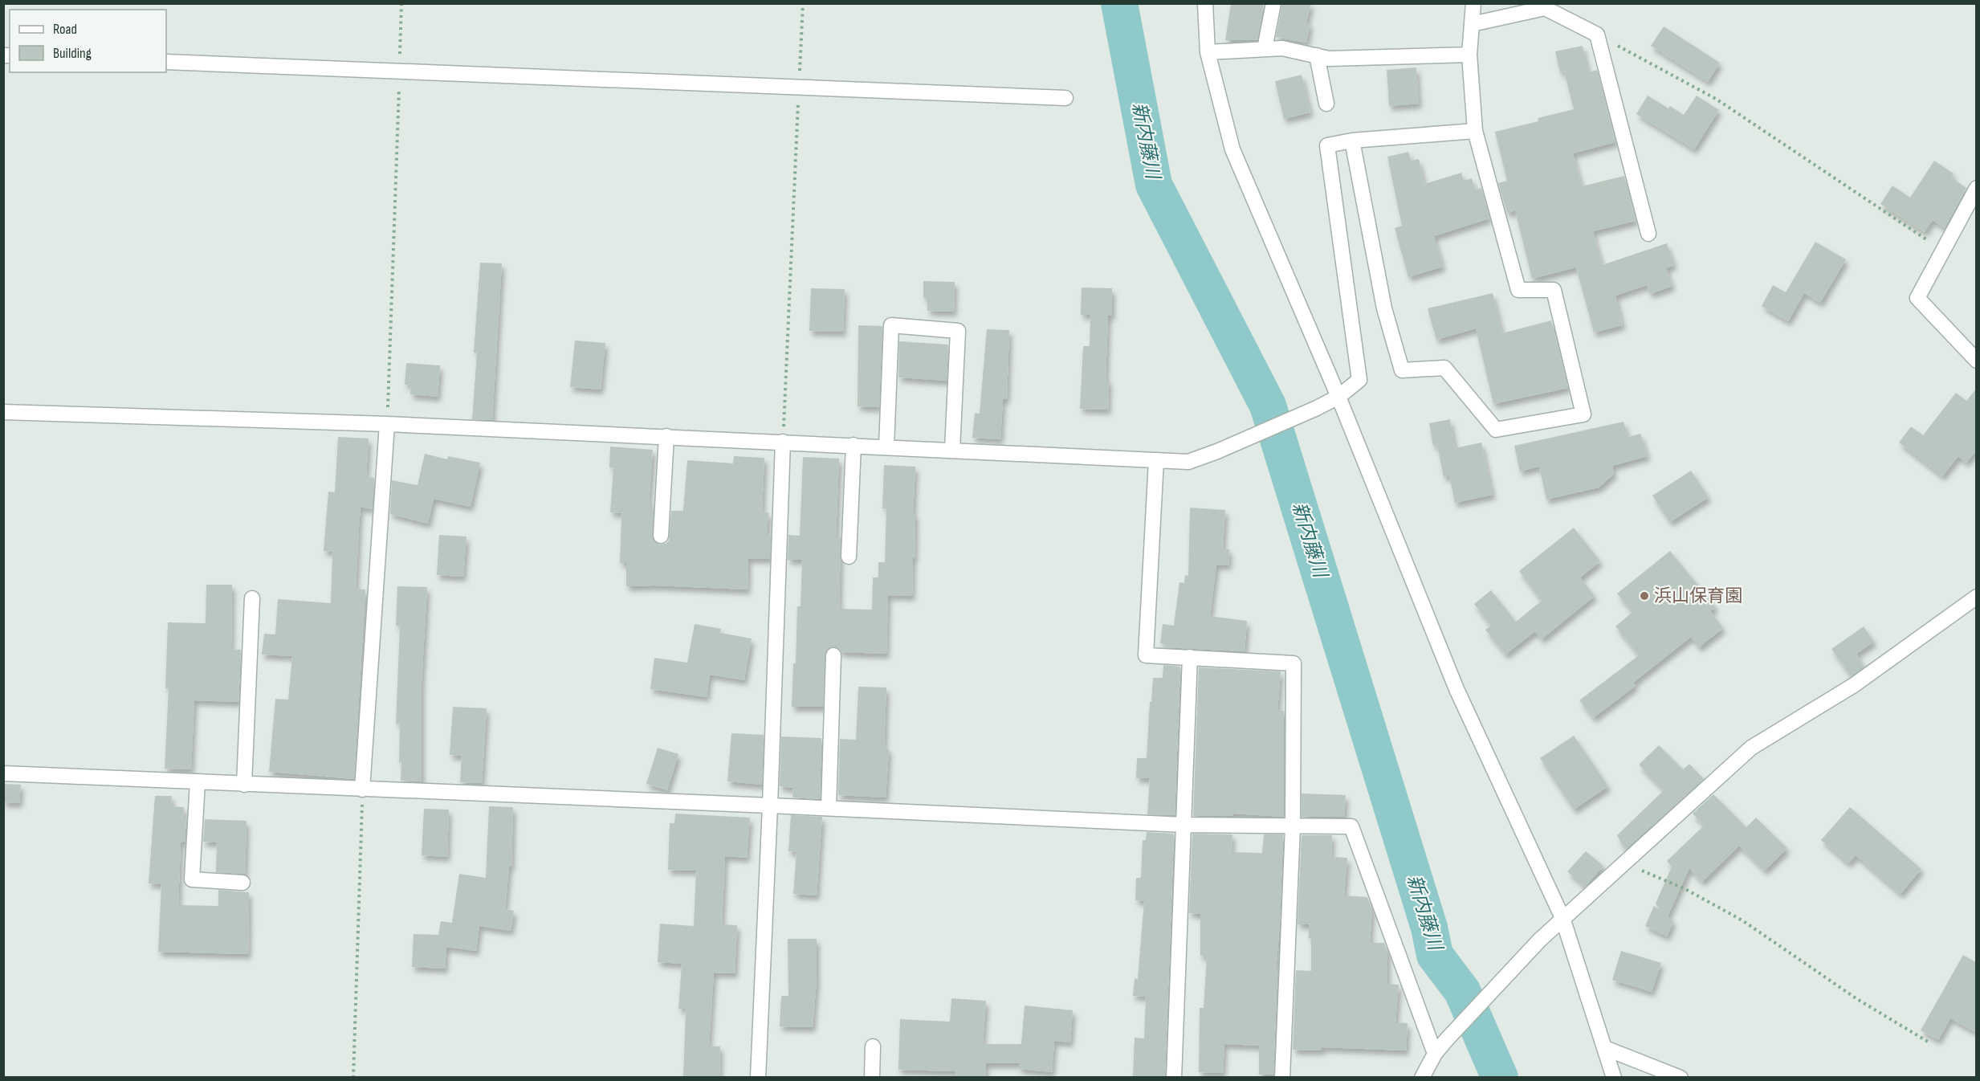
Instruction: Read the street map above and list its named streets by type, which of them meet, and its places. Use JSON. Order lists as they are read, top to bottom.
{
  "water": ["新内藤川"],
  "places": ["浜山保育園"],
  "legend": ["Road", "Building"]
}
